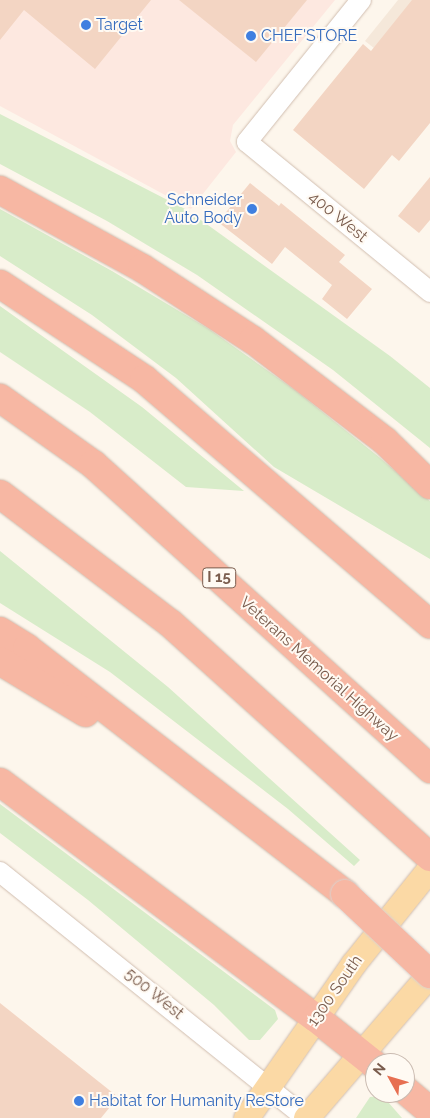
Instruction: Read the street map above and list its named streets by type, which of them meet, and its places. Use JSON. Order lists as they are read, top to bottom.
{
  "streets": {
    "highway": ["I 15", "Veterans Memorial Highway"],
    "main road": ["1300 South"],
    "street": ["400 West", "500 West"]
  },
  "crossings": [
    ["1300 South", "500 West"]
  ],
  "places": [
    "Target",
    "CHEF'STORE",
    "Schneider Auto Body",
    "Habitat for Humanity ReStore"
  ],
  "north": "top left"
}
